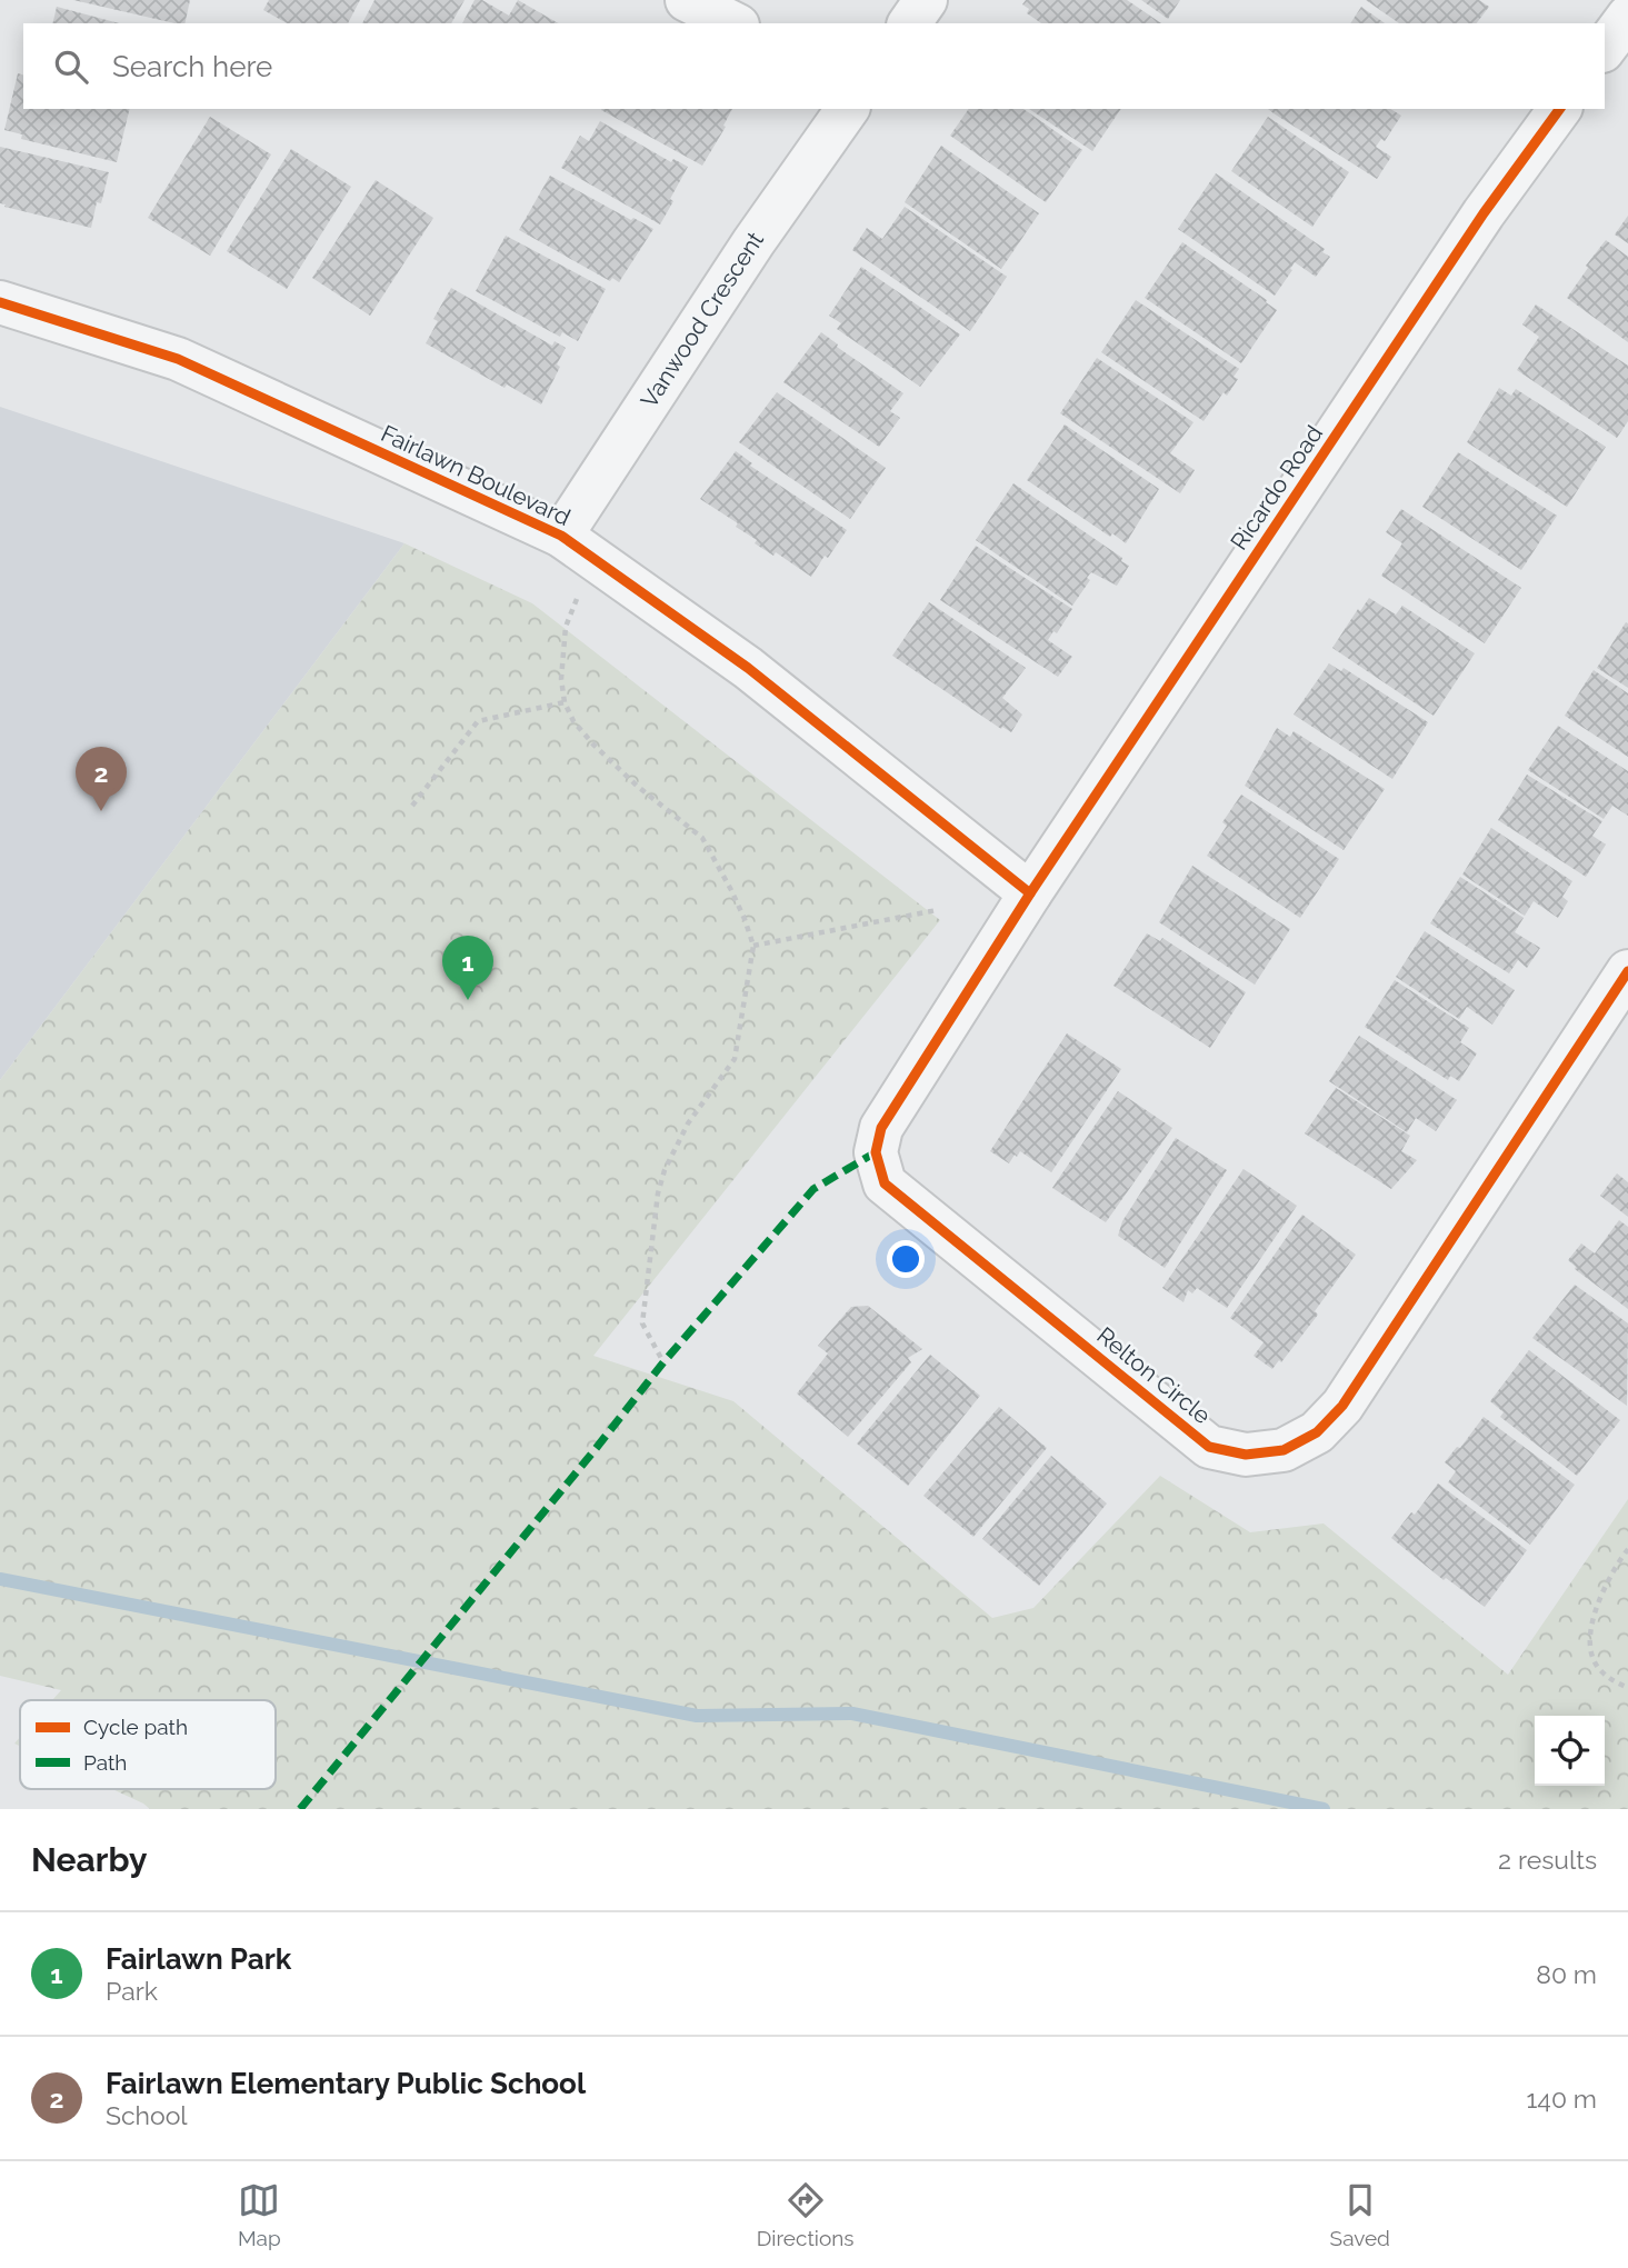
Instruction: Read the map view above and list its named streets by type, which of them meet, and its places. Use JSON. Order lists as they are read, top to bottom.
{
  "streets": {
    "street": [
      "Vanwood Crescent",
      "Fairlawn Boulevard",
      "Ricardo Road",
      "Relton Circle"
    ]
  },
  "crossings": [
    ["Vanwood Crescent", "Fairlawn Boulevard"],
    ["Fairlawn Boulevard", "Ricardo Road"],
    ["Fairlawn Boulevard", "Relton Circle"],
    ["Ricardo Road", "Relton Circle"]
  ],
  "legend": ["Cycle path", "Path"],
  "page": {
    "search": "Search here",
    "pins": ["2", "1"],
    "heading": ["Nearby", "2 results"],
    "list": [
      {
        "mark": "1",
        "name": "Fairlawn Park",
        "note": "Park",
        "value": "80 m"
      },
      {
        "mark": "2",
        "name": "Fairlawn Elementary Public School",
        "note": "School",
        "value": "140 m"
      }
    ],
    "nav": ["Map", "Directions", "Saved"]
  }
}
